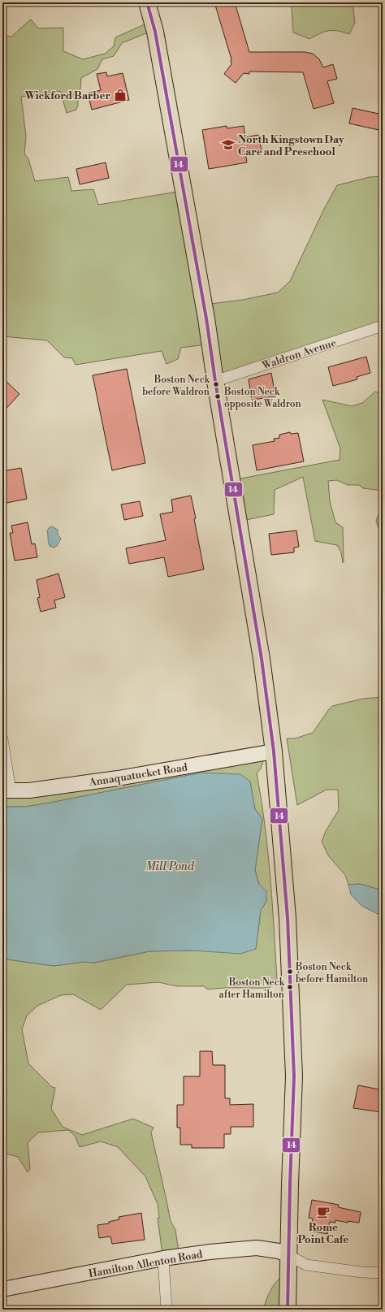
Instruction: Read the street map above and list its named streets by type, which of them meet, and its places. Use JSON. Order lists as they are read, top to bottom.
{
  "streets": {
    "street": ["Waldron Avenue", "Annaquatucket Road", "Hamilton Allenton Road"]
  },
  "water": ["Mill Pond"],
  "places": {
    "shop": ["Wickford Barber"],
    "school or university": ["North Kingstown Day Care and Preschool"],
    "other": [
      "Boston Neck before Waldron",
      "Boston Neck opposite Waldron",
      "Boston Neck before Hamilton",
      "Boston Neck after Hamilton"
    ],
    "cafe": ["Rome Point Cafe"]
  },
  "lines": ["transit line 14"]
}
